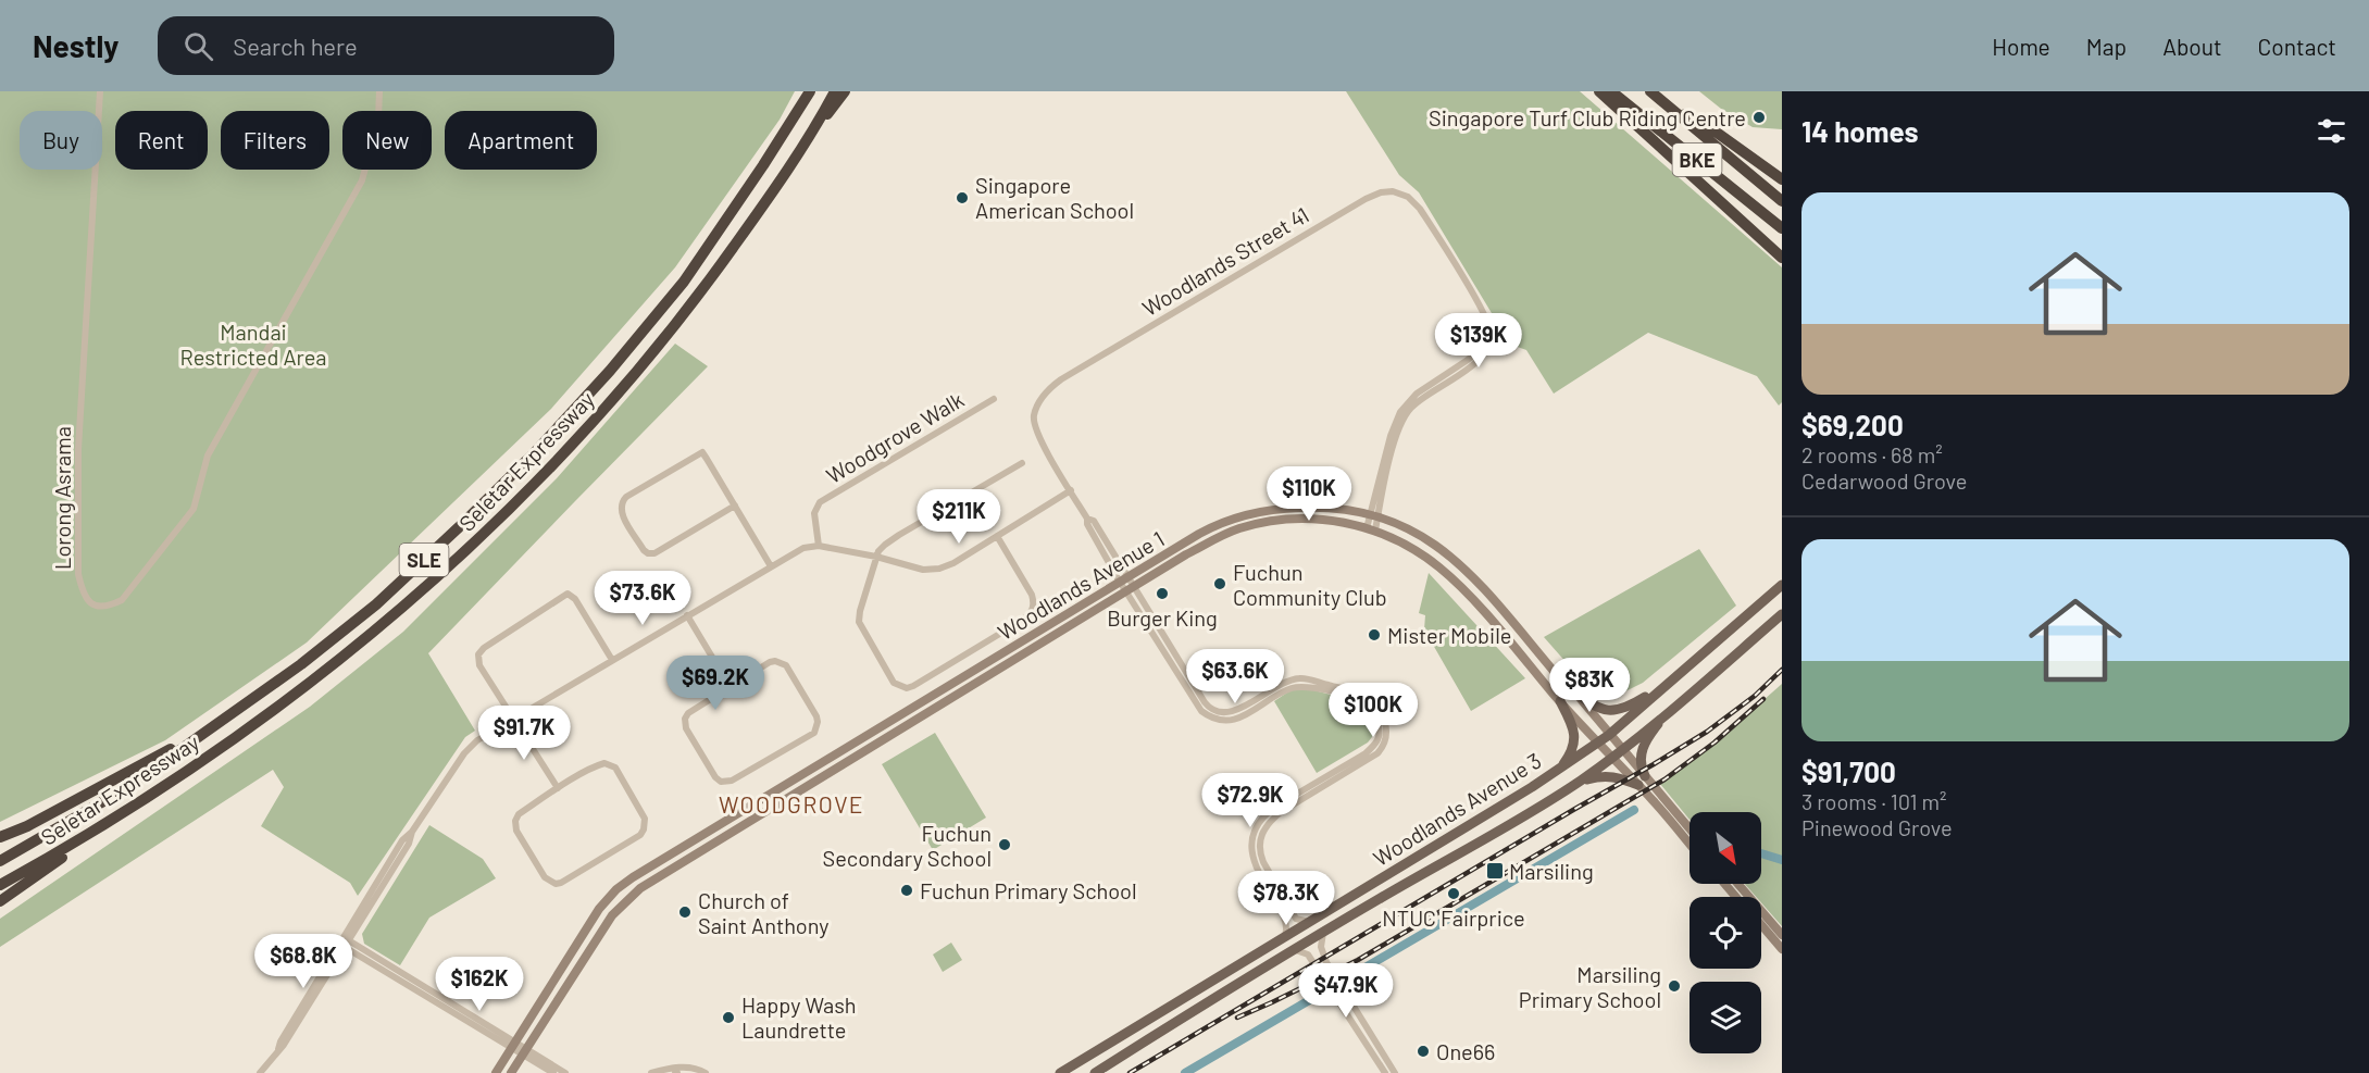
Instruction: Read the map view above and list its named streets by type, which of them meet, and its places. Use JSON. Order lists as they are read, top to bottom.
{
  "streets": {
    "highway": ["BKE", "Seletar Expressway", "SLE"],
    "main road": ["Woodlands Avenue 1", "Woodlands Avenue 3"],
    "street": ["Woodlands Street 41", "Woodgrove Walk", "Lorong Asrama"]
  },
  "crossings": [
    ["Woodlands Street 41", "Woodlands Avenue 1"],
    ["Woodlands Avenue 1", "Woodlands Avenue 3"]
  ],
  "districts": ["WOODGROVE"],
  "parks": ["Mandai Restricted Area"],
  "places": {
    "other": [
      "Singapore Turf Club Riding Centre",
      "Singapore American School",
      "Fuchun Community Club",
      "Burger King",
      "Mister Mobile",
      "Fuchun Secondary School",
      "Fuchun Primary School",
      "NTUC Fairprice",
      "Church of Saint Anthony",
      "Marsiling Primary School",
      "Happy Wash Laundrette",
      "One66"
    ],
    "transit": ["Marsiling"]
  },
  "north": "bottom right",
  "page": {
    "header": "Nestly",
    "search": "Search here",
    "nav": [
      "Home",
      "Map",
      "About",
      "Contact"
    ],
    "heading": "14 homes",
    "chip": [
      "Buy",
      "Rent",
      "Filters",
      "New",
      "Apartment"
    ],
    "list": [
      {
        "name": "$69,200",
        "note": "2 rooms · 68 m² · Cedarwood Grove"
      },
      {
        "name": "$91,700",
        "note": "3 rooms · 101 m² · Pinewood Grove"
      }
    ],
    "price": [
      "$139K",
      "$110K",
      "$211K",
      "$73.6K",
      "$63.6K",
      "$69.2K",
      "$83K",
      "$100K",
      "$91.7K",
      "$72.9K",
      "$78.3K",
      "$68.8K",
      "$162K",
      "$47.9K"
    ]
  }
}
